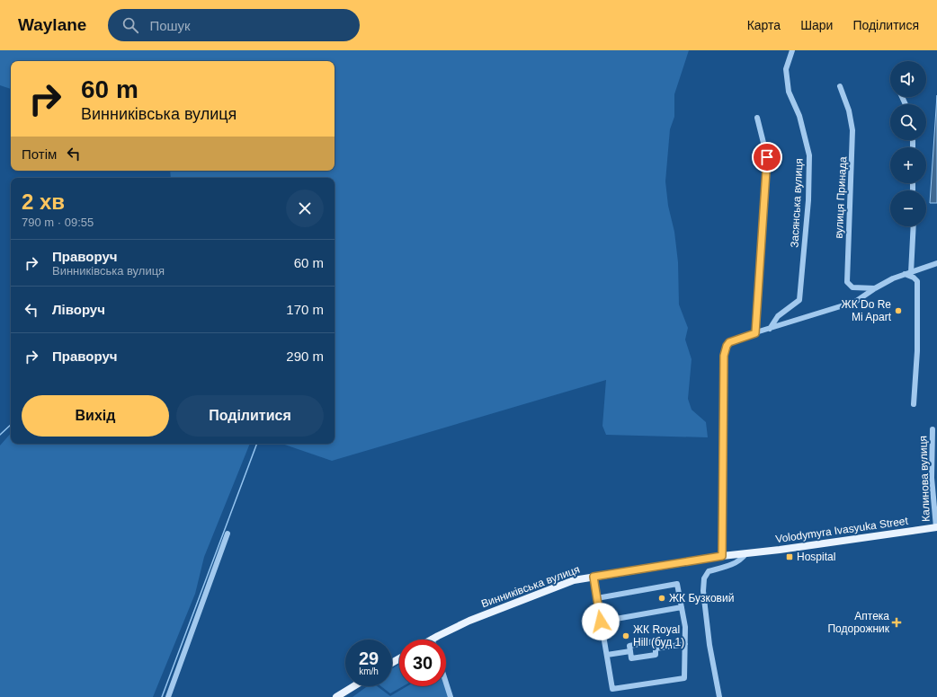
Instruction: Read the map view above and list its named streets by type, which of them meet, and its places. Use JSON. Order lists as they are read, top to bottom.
{
  "streets": {
    "main road": ["Volodymyra Ivasyuka Street", "Винниківська вулиця"],
    "street": ["вулиця Принада", "Засянська вулиця", "Калинова вулиця"]
  },
  "crossings": [
    ["Калинова вулиця", "Volodymyra Ivasyuka Street"],
    ["Volodymyra Ivasyuka Street", "Винниківська вулиця"]
  ],
  "places": {
    "other": ["ЖК Do Re Mi Apart", "ЖК Бузковий", "ЖК Royal Hill (буд 1)"],
    "transit": ["Hospital"],
    "health": ["Аптека Подорожник"]
  },
  "page": {
    "header": "Waylane",
    "search": "Пошук",
    "nav": ["Карта", "Шари", "Поділитися"],
    "map_buttons": ["+", "−"],
    "turn": ["60 m", "Винниківська вулиця"],
    "then": "Потім",
    "heading": ["2 хв", "790 m · 09:55"],
    "list": [
      {
        "name": "Праворуч",
        "note": "Винниківська вулиця",
        "value": "60 m"
      },
      {
        "name": "Ліворуч",
        "value": "170 m"
      },
      {
        "name": "Праворуч",
        "value": "290 m"
      }
    ],
    "buttons": ["Вихід", "Поділитися"],
    "speed": "29 km/h",
    "limit": "30"
  }
}
